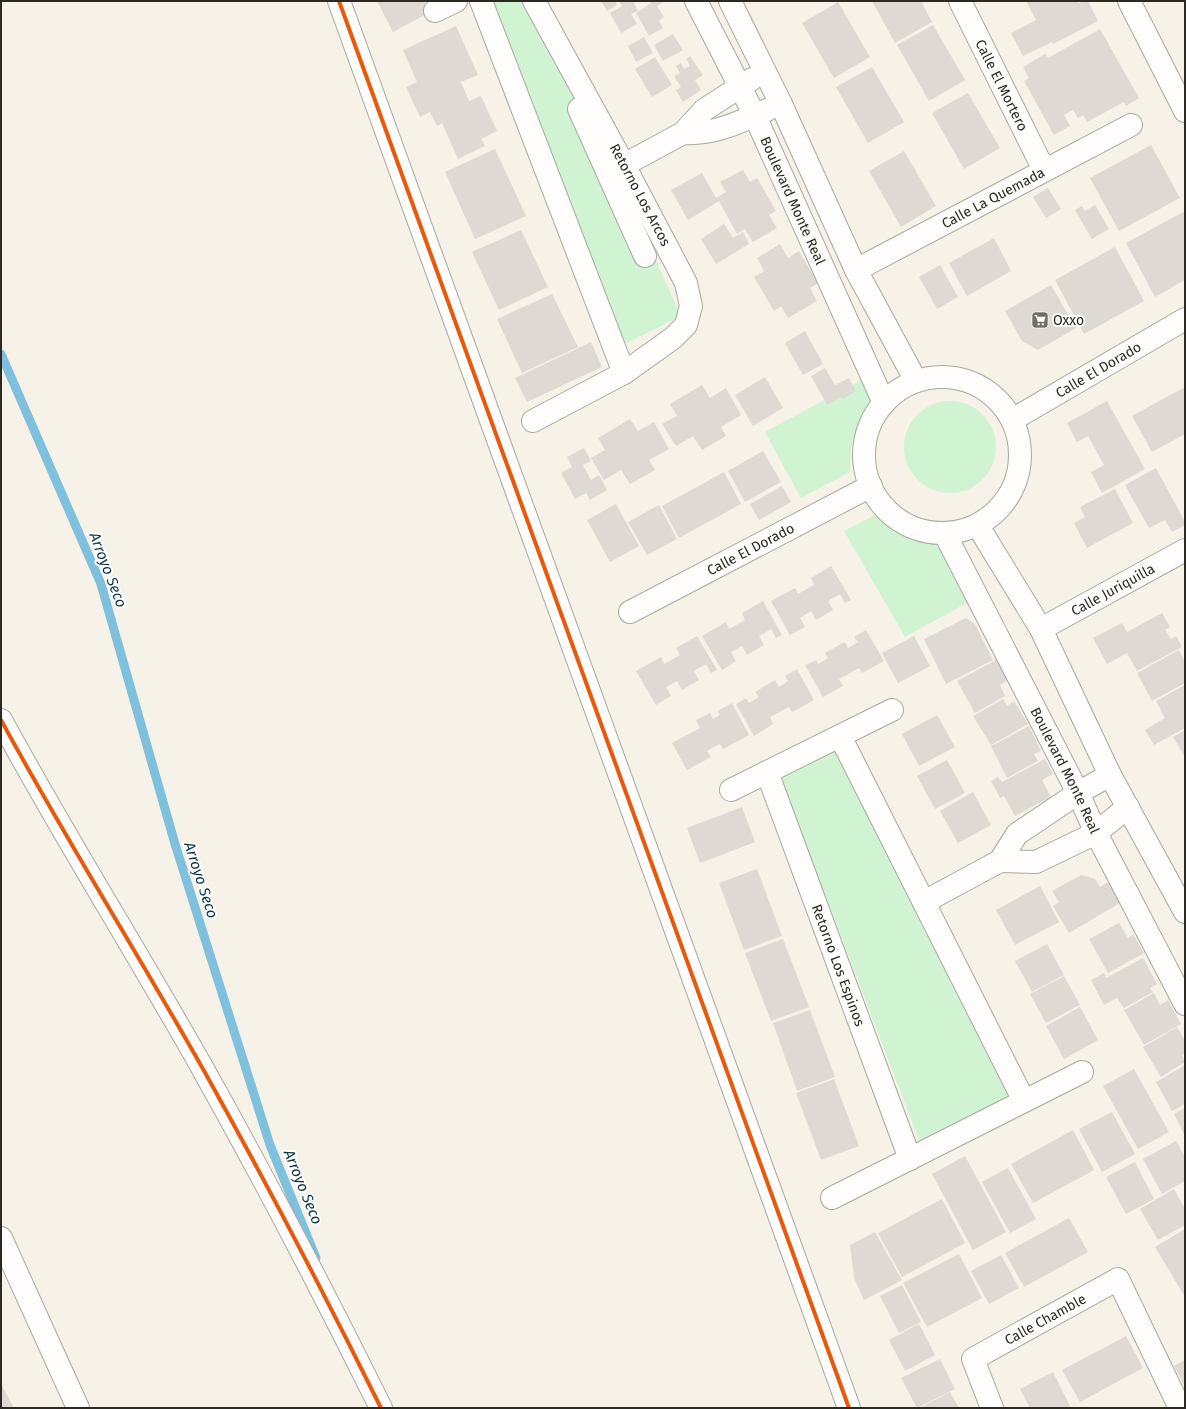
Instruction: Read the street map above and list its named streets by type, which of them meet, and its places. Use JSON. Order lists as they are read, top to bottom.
{
  "streets": {
    "street": [
      "Calle El Mortero",
      "Retorno Los Arcos",
      "Calle La Quemada",
      "Boulevard Monte Real",
      "Calle El Dorado",
      "Calle Juriquilla",
      "Retorno Los Espinos",
      "Calle Chamble"
    ]
  },
  "crossings": [
    ["Calle El Mortero", "Calle La Quemada"],
    ["Calle La Quemada", "Boulevard Monte Real"]
  ],
  "water": ["Arroyo Seco"],
  "places": {
    "supermarket": ["Oxxo"]
  }
}
